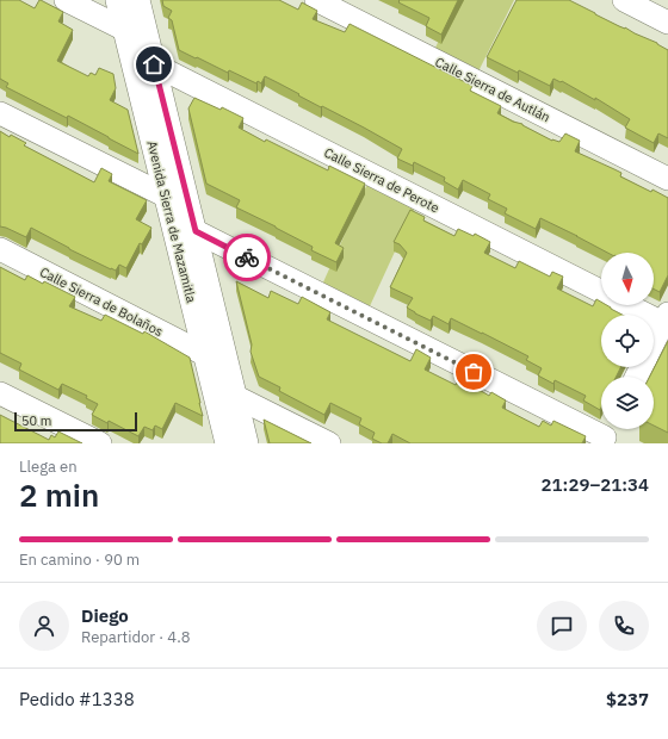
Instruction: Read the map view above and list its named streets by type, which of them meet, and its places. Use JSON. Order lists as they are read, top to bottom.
{
  "streets": {
    "street": [
      "Calle Sierra de Autlán",
      "Calle Sierra de Perote",
      "Avenida Sierra de Mazamitla",
      "Calle Sierra de Bolaños"
    ]
  },
  "crossings": [
    ["Calle Sierra de Perote", "Avenida Sierra de Mazamitla"],
    ["Avenida Sierra de Mazamitla", "Calle Sierra de Bolaños"]
  ],
  "scale_bar": "50 m",
  "north": "bottom",
  "page": {
    "scale": "50 m",
    "heading": ["2 min", "Llega en", "21:29–21:34"],
    "panel": [
      "Diego",
      "Repartidor · 4.8",
      "Pedido #1338",
      "$237"
    ],
    "bar": "En camino · 90 m"
  }
}
